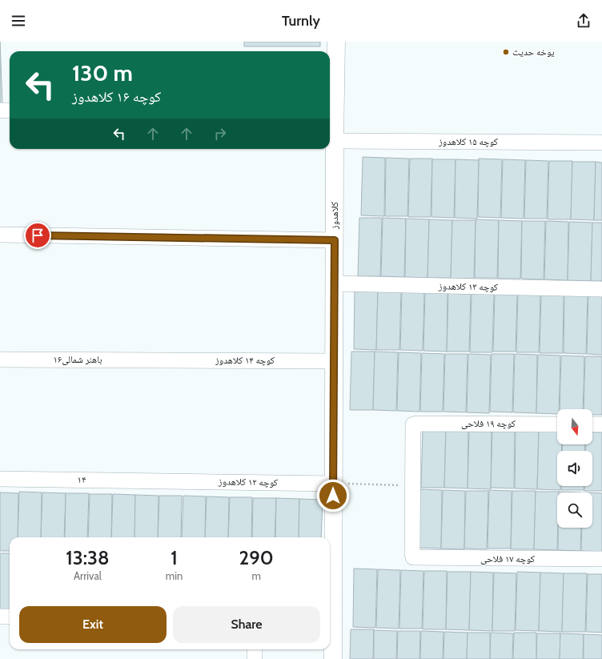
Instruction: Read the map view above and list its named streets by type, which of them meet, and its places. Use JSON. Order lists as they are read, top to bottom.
{
  "streets": {
    "street": [
      "کوچه ۱۵ کلاهدوز",
      "کلاهدوز",
      "کوچه ۱۳ کلاهدوز",
      "باهنر شمالی۱۶",
      "کوچه ۱۴ کلاهدوز",
      "کوچه ۱۹ فلاحی",
      "۱۴",
      "کوچه ۱۲ کلاهدوز",
      "کوچه ۱۷ فلاحی"
    ]
  },
  "crossings": [
    ["کوچه ۱۵ کلاهدوز", "کلاهدوز"],
    ["کلاهدوز", "کوچه ۱۳ کلاهدوز"],
    ["کلاهدوز", "کوچه ۱۴ کلاهدوز"],
    ["کلاهدوز", "کوچه ۱۲ کلاهدوز"],
    ["باهنر شمالی۱۶", "کوچه ۱۴ کلاهدوز"],
    ["کوچه ۱۹ فلاحی", "کوچه ۱۷ فلاحی"],
    ["۱۴", "کوچه ۱۲ کلاهدوز"]
  ],
  "places": ["یوخه حدیث"],
  "north": "bottom",
  "page": {
    "header": "Turnly",
    "turn": ["130 m", "کوچه ۱۶ کلاهدوز"],
    "eta": [
      "13:38",
      "Arrival",
      "1",
      "min",
      "290",
      "m"
    ],
    "buttons": ["Exit", "Share"]
  }
}
